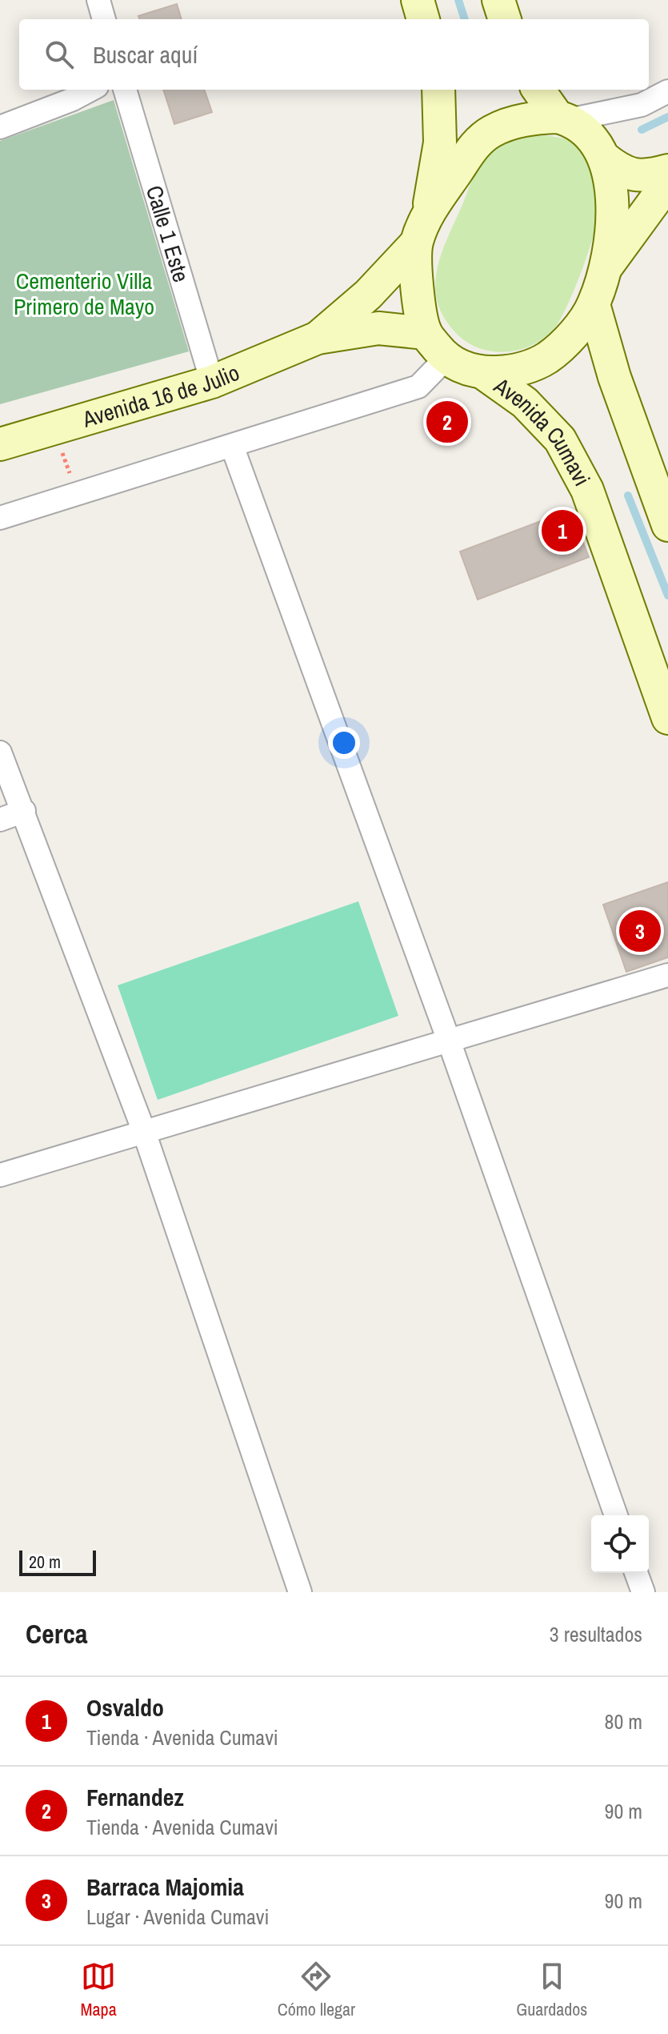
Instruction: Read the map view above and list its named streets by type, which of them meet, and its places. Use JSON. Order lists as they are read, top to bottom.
{
  "streets": {
    "main road": ["Avenida 16 de Julio", "Avenida Cumavi"],
    "street": ["Calle 1 Este"]
  },
  "crossings": [
    ["Calle 1 Este", "Avenida 16 de Julio"],
    ["Avenida 16 de Julio", "Avenida Cumavi"]
  ],
  "parks": ["Cementerio Villa Primero de Mayo"],
  "scale_bar": "20 m",
  "page": {
    "search": "Buscar aquí",
    "pins": ["2", "1", "3"],
    "scale": "20 m",
    "heading": ["Cerca", "3 resultados"],
    "list": [
      {
        "mark": "1",
        "name": "Osvaldo",
        "note": "Tienda · Avenida Cumavi",
        "value": "80 m"
      },
      {
        "mark": "2",
        "name": "Fernandez",
        "note": "Tienda · Avenida Cumavi",
        "value": "90 m"
      },
      {
        "mark": "3",
        "name": "Barraca Majomia",
        "note": "Lugar · Avenida Cumavi",
        "value": "90 m"
      }
    ],
    "nav": ["Mapa", "Cómo llegar", "Guardados"]
  }
}
